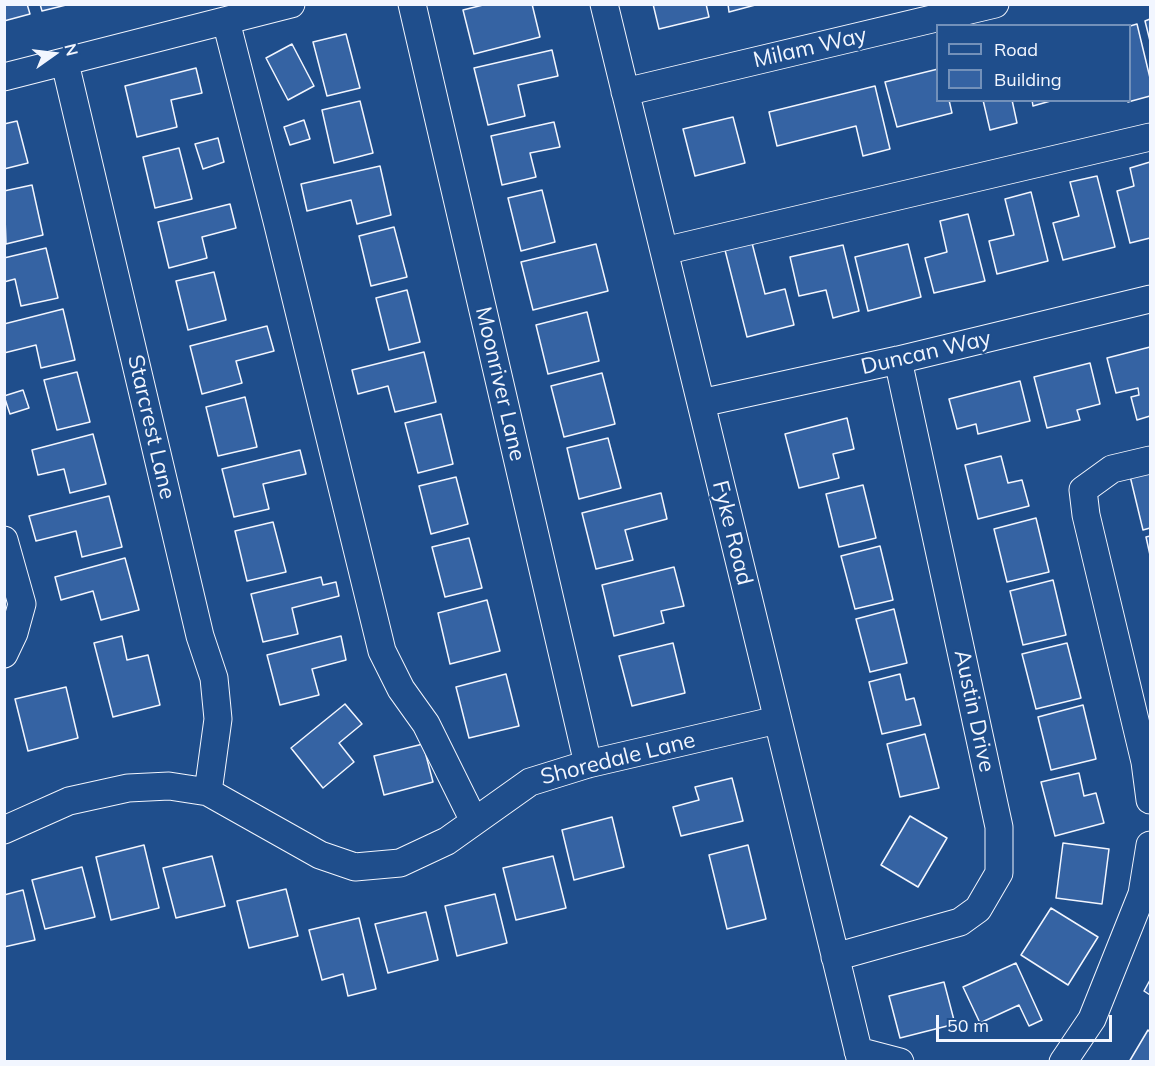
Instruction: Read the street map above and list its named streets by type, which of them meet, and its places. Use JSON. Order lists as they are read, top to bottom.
{
  "streets": {
    "street": [
      "Milam Way",
      "Duncan Way",
      "Moonriver Lane",
      "Starcrest Lane",
      "Fyke Road",
      "Austin Drive",
      "Shoredale Lane"
    ]
  },
  "crossings": [
    ["Milam Way", "Fyke Road"],
    ["Duncan Way", "Fyke Road"],
    ["Duncan Way", "Austin Drive"],
    ["Moonriver Lane", "Shoredale Lane"],
    ["Starcrest Lane", "Shoredale Lane"],
    ["Fyke Road", "Austin Drive"],
    ["Fyke Road", "Shoredale Lane"]
  ],
  "legend": ["Road", "Building"],
  "scale_bar": "50 m",
  "north": "right"
}
